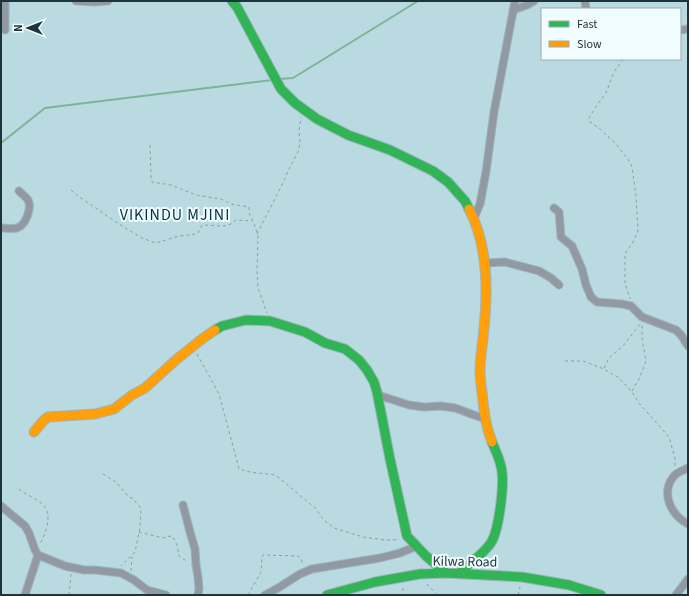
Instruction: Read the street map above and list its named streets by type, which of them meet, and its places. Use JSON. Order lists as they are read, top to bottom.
{
  "streets": {
    "main road": ["Kilwa Road"]
  },
  "districts": ["VIKINDU MJINI"],
  "legend": ["Fast", "Slow"],
  "north": "left"
}
